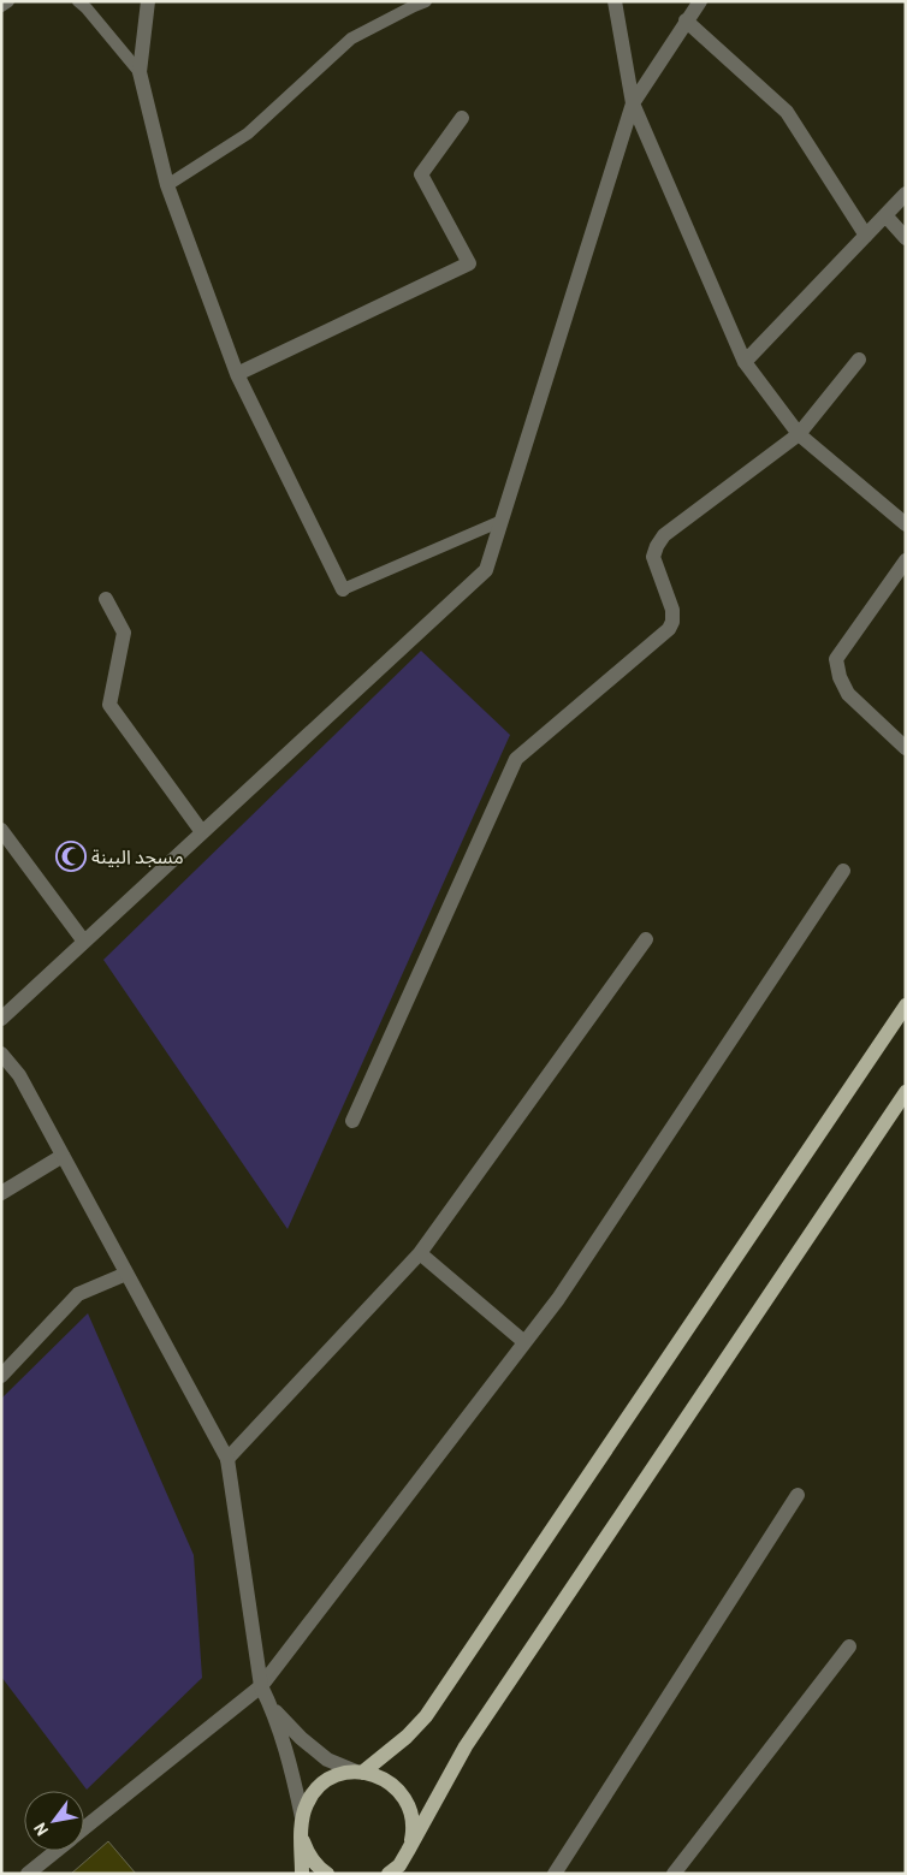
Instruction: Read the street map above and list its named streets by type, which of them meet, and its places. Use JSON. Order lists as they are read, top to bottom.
{
  "places": {
    "mosque": ["مسجد البينة"]
  },
  "north": "bottom left"
}
